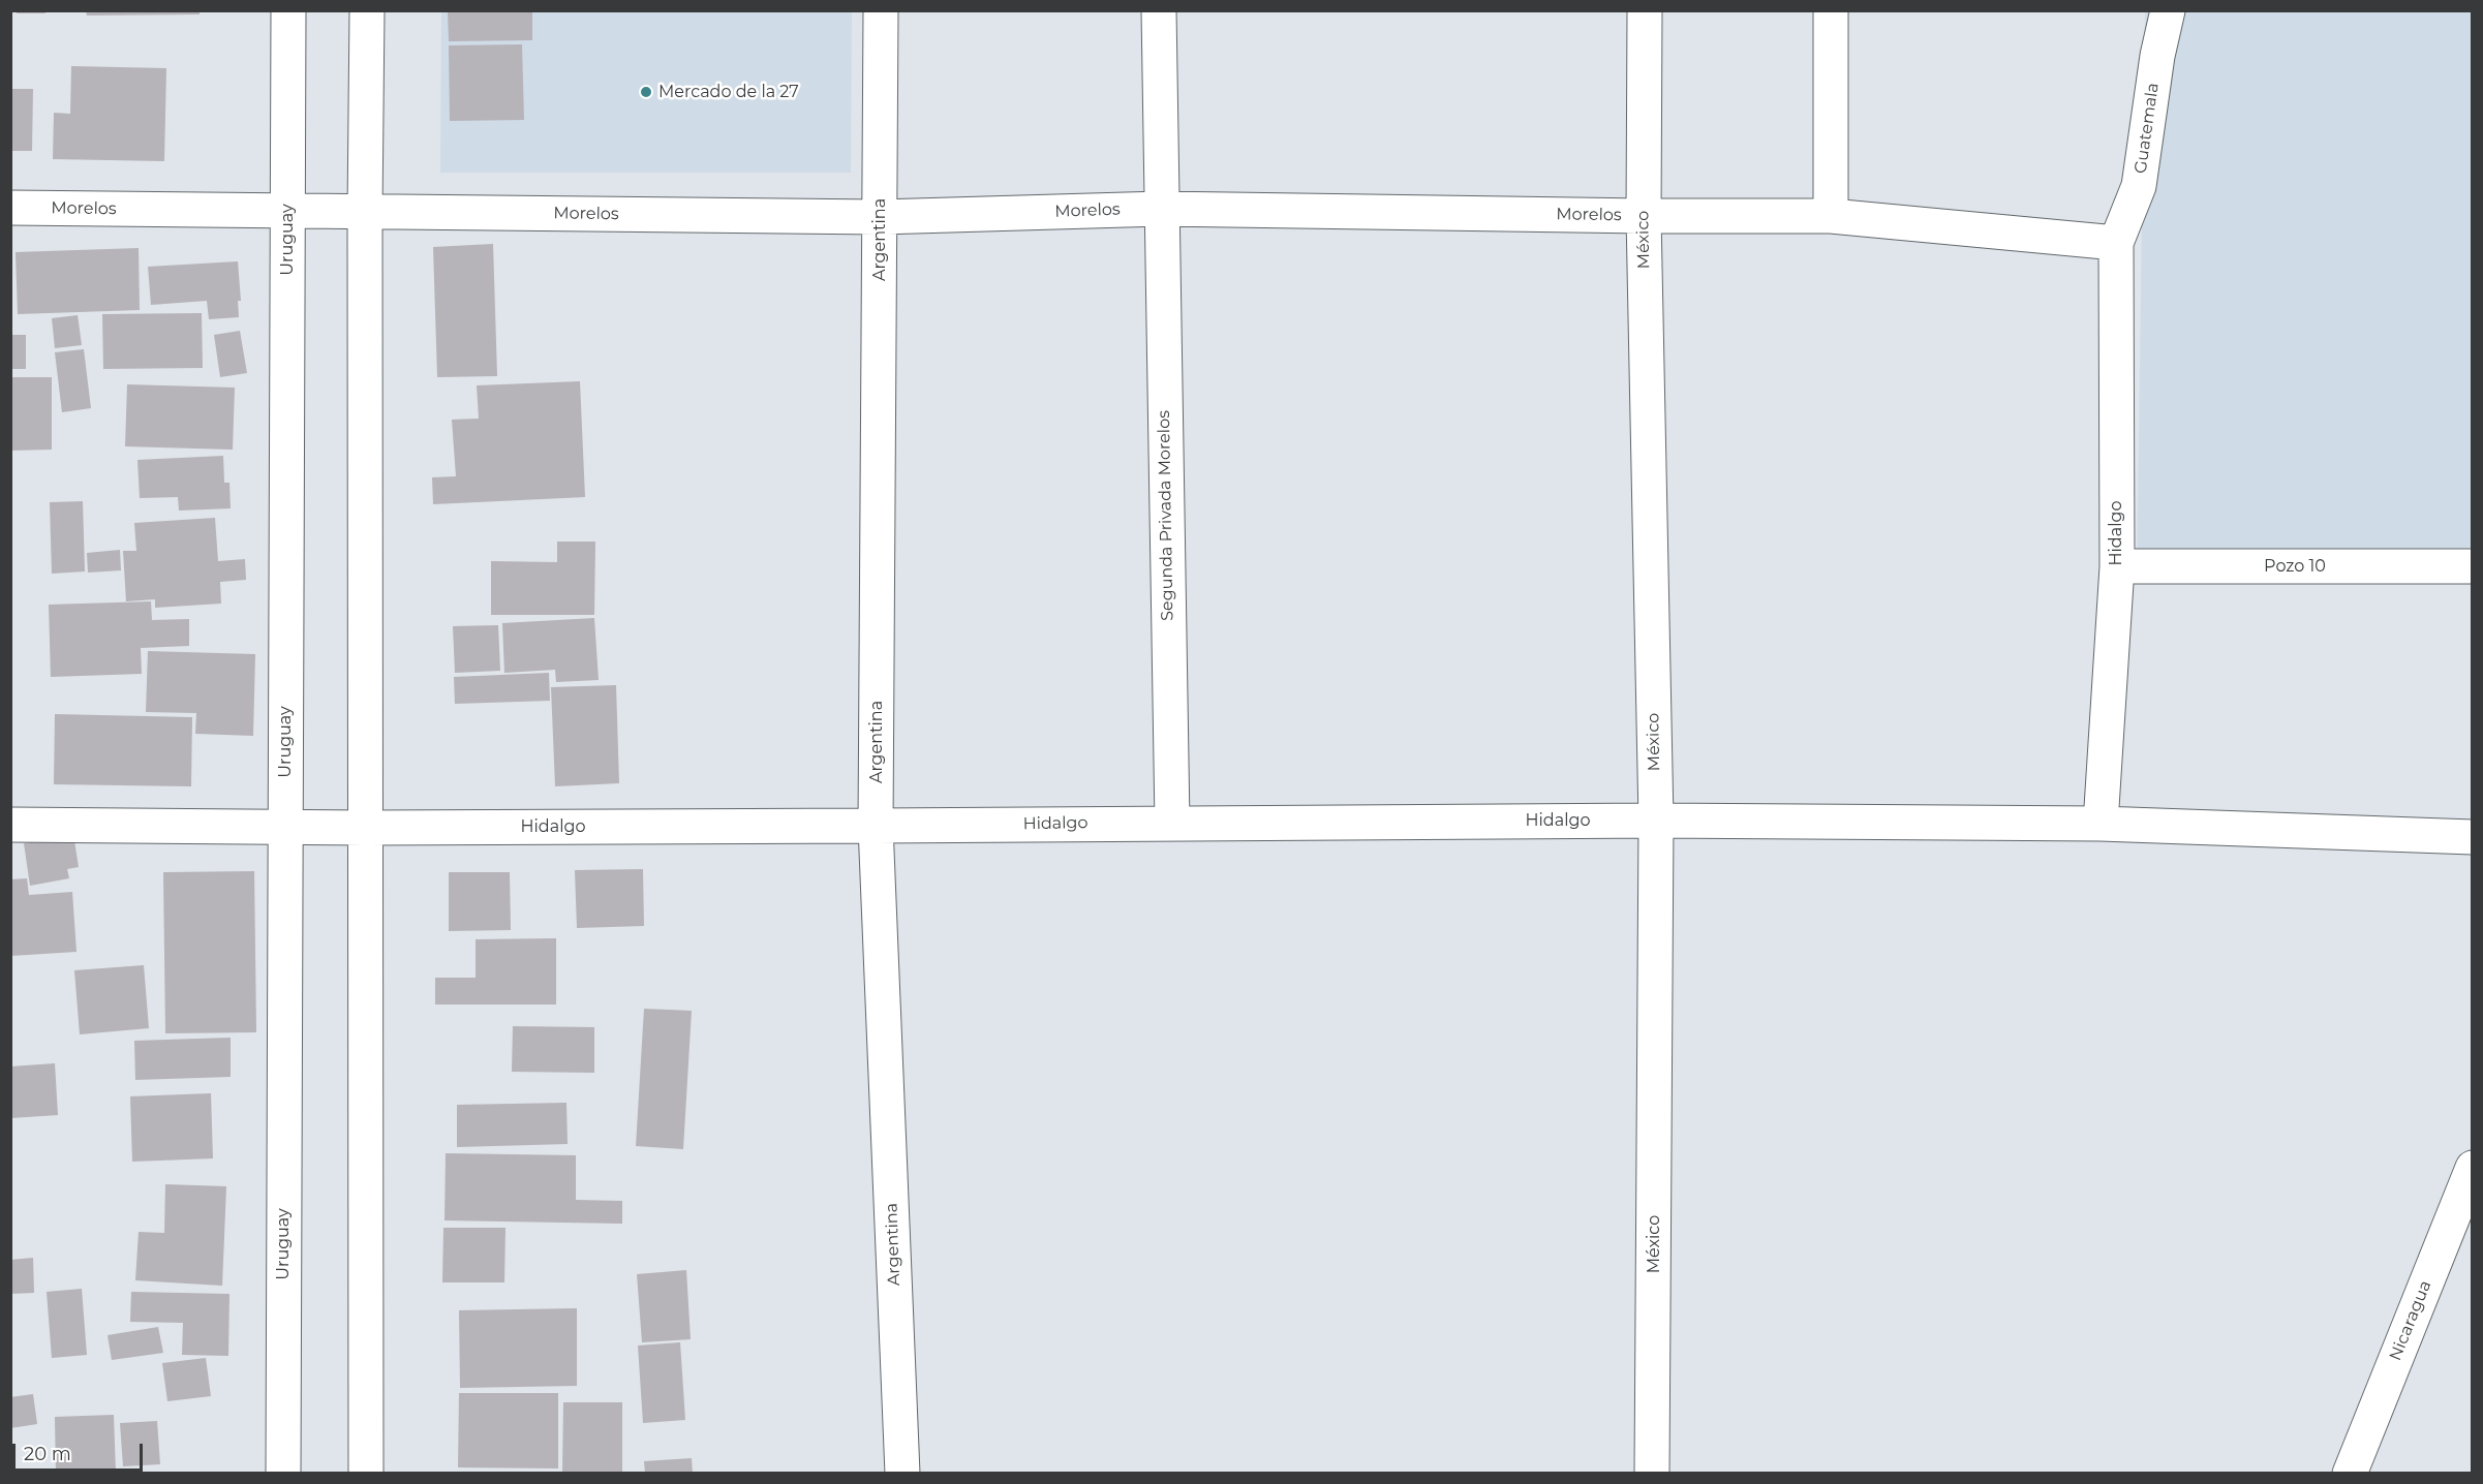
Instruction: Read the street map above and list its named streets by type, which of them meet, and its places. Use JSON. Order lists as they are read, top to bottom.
{
  "streets": {
    "street": [
      "Guatemala",
      "Morelos",
      "Uruguay",
      "Argentina",
      "México",
      "Segunda Privada Morelos",
      "Hidalgo",
      "Pozo 10",
      "Nicaragua"
    ]
  },
  "crossings": [
    ["Guatemala", "Morelos"],
    ["Guatemala", "Hidalgo"],
    ["Morelos", "Uruguay"],
    ["Morelos", "Argentina"],
    ["Morelos", "México"],
    ["Morelos", "Segunda Privada Morelos"],
    ["Morelos", "Hidalgo"],
    ["Uruguay", "Hidalgo"],
    ["Argentina", "Hidalgo"],
    ["México", "Hidalgo"],
    ["Segunda Privada Morelos", "Hidalgo"],
    ["Hidalgo", "Pozo 10"]
  ],
  "places": ["Mercado de la 27"],
  "scale_bar": "20 m"
}
